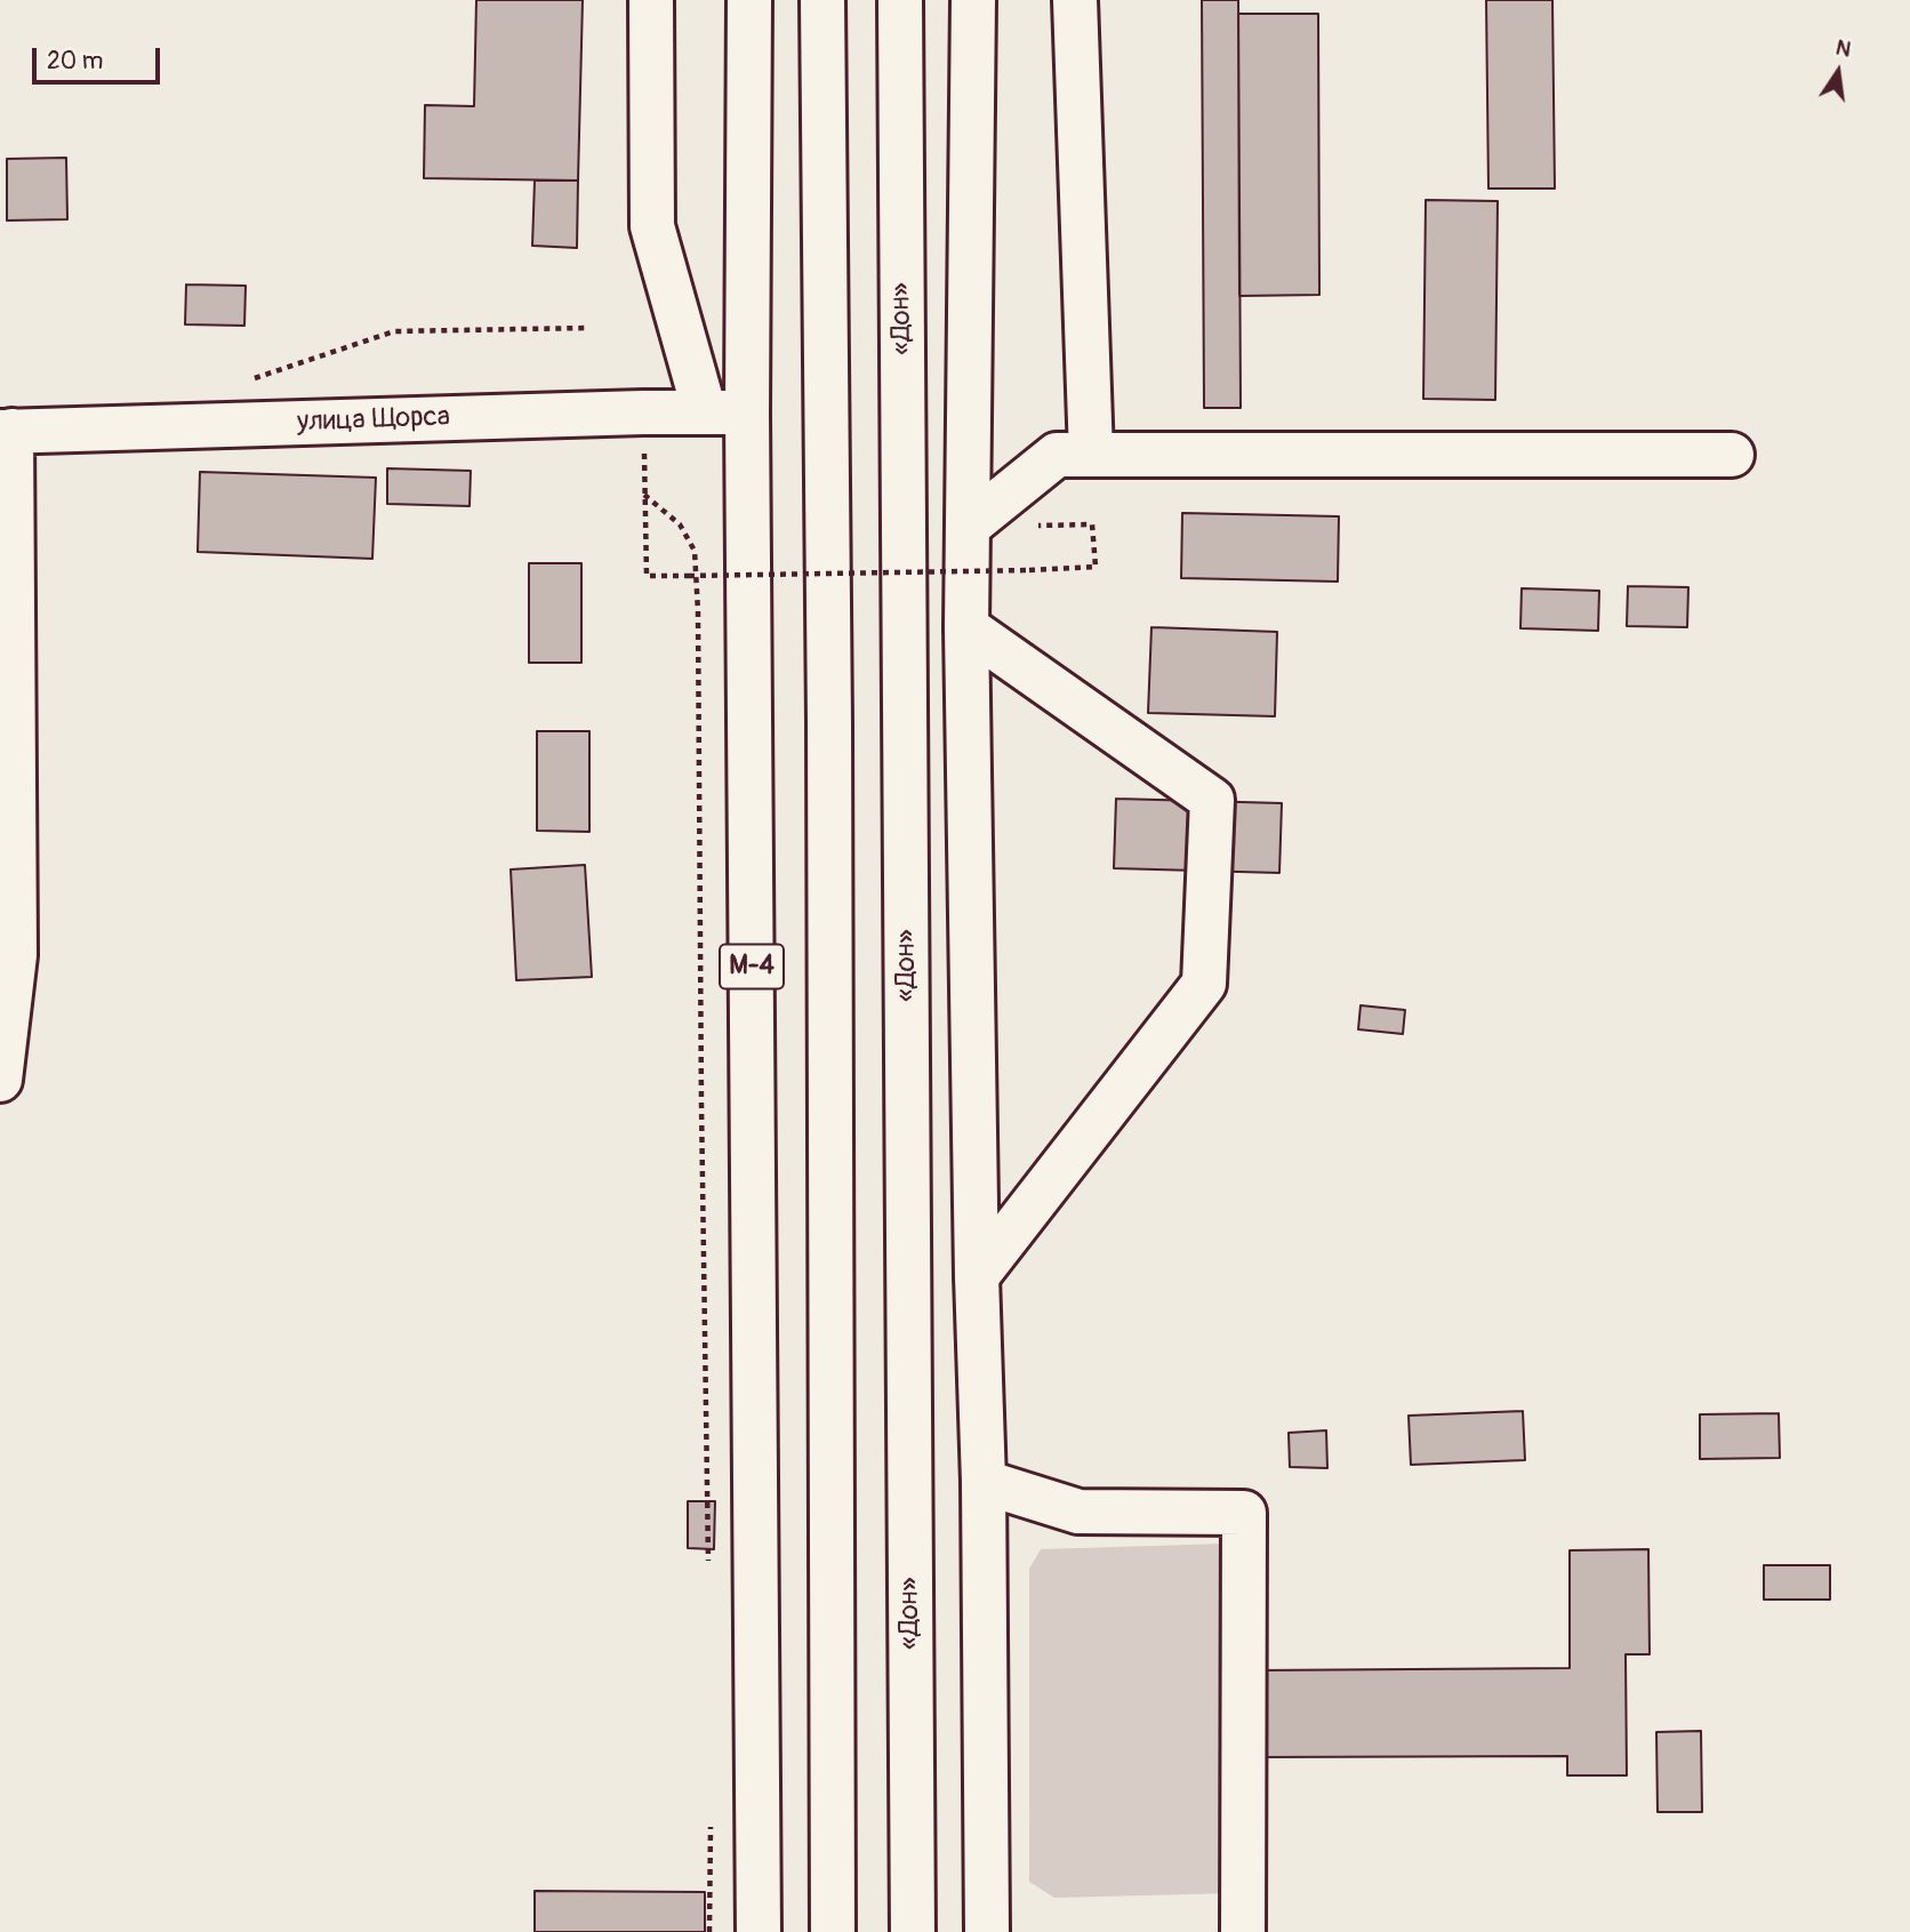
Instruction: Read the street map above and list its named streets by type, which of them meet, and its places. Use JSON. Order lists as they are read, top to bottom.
{
  "streets": {
    "main road": ["«Дон»", "улица Щорса", "М-4"]
  },
  "crossings": [
    ["улица Щорса", "М-4"]
  ],
  "scale_bar": "20 m",
  "north": "top"
}
